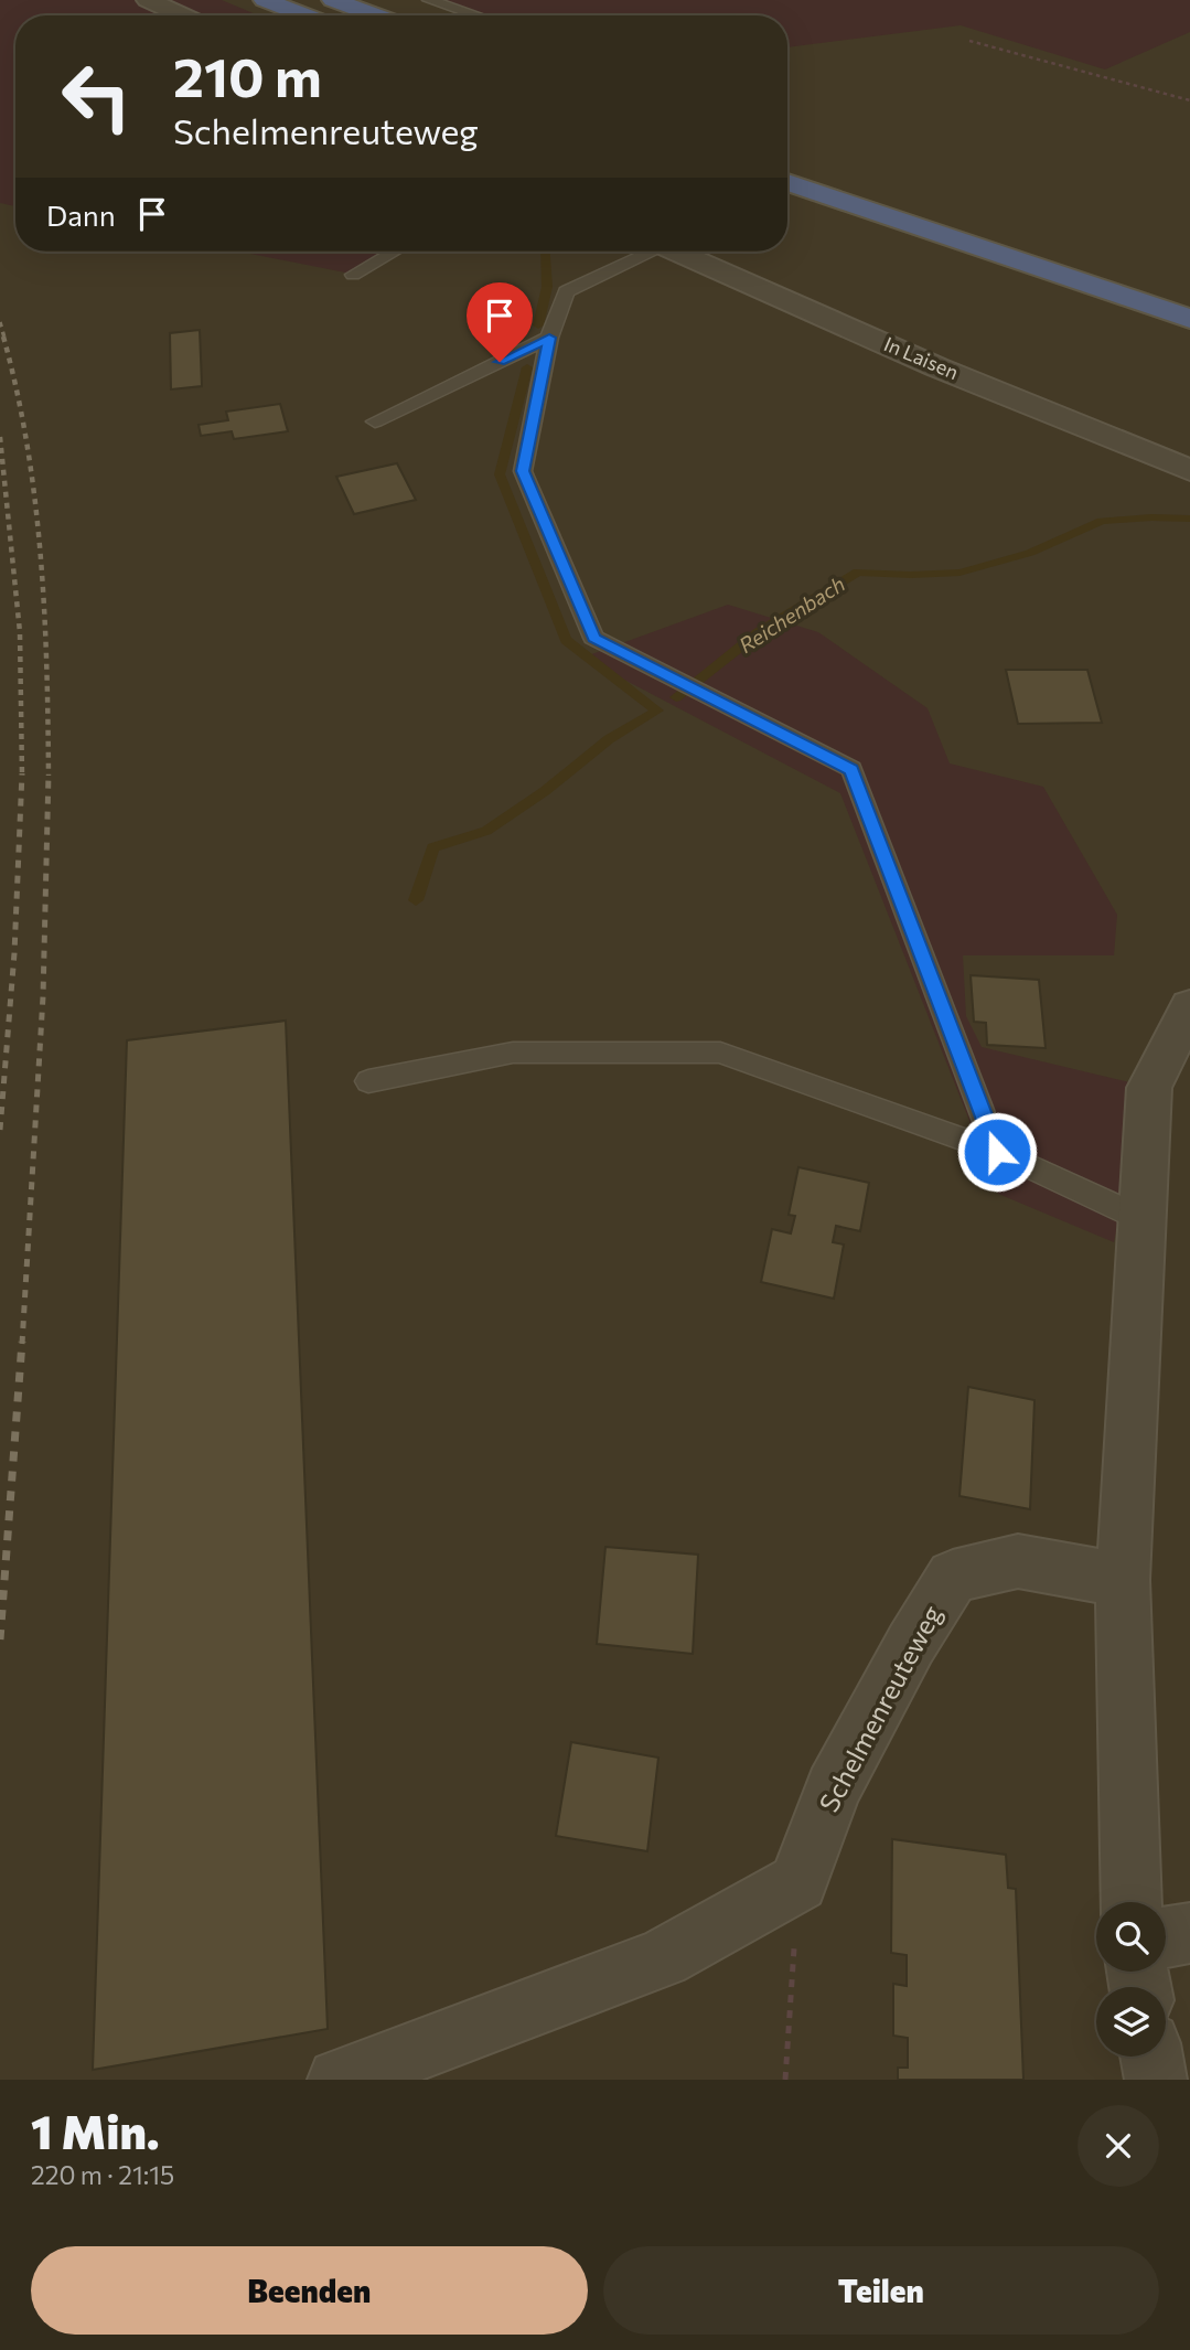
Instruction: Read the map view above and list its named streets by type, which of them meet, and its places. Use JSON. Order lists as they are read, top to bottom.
{
  "streets": {
    "street": ["In Laisen", "Schelmenreuteweg"]
  },
  "water": ["Reichenbach"],
  "page": {
    "turn": ["210 m", "Schelmenreuteweg"],
    "then": "Dann",
    "heading": ["1 Min.", "220 m · 21:15"],
    "buttons": ["Beenden", "Teilen"]
  }
}
